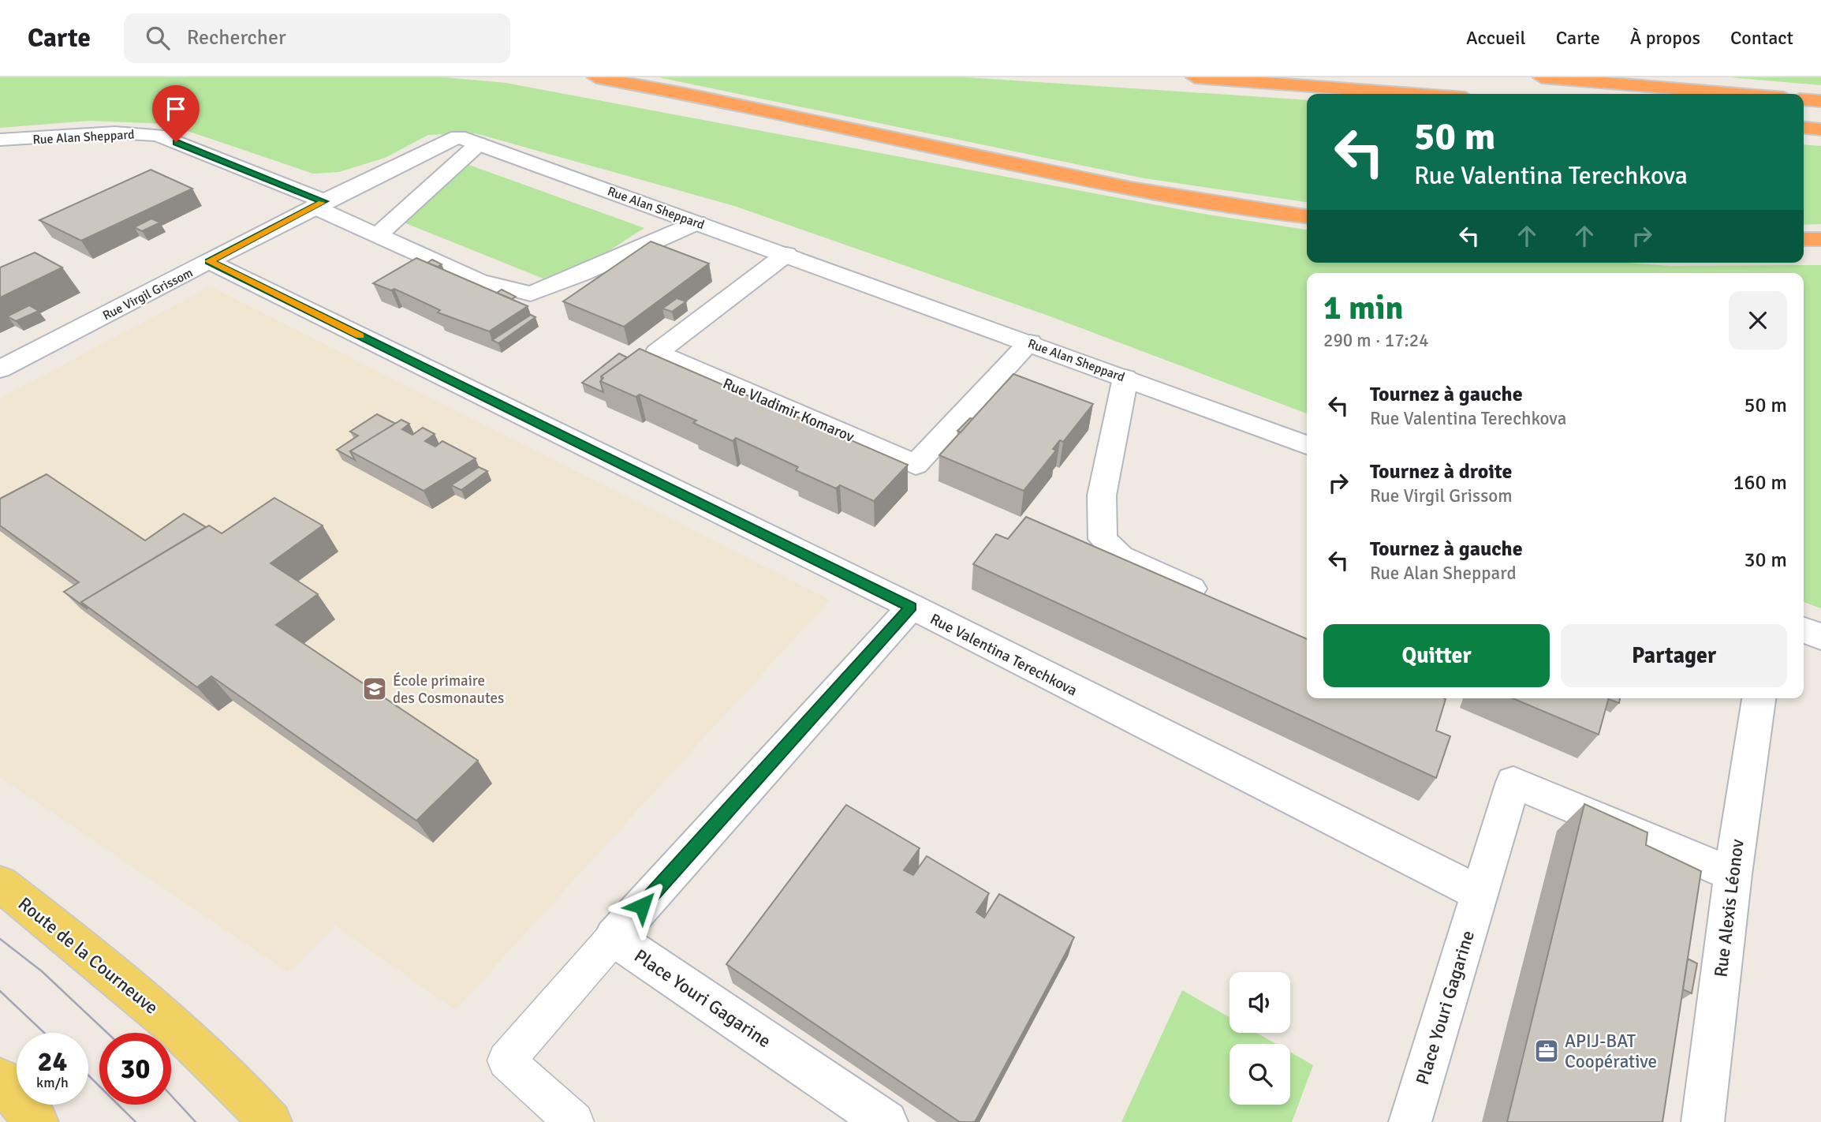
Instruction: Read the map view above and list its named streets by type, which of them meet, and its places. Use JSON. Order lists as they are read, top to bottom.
{
  "streets": {
    "main road": ["Route de la Courneuve"],
    "street": [
      "Rue Alan Sheppard",
      "Rue Virgil Grissom",
      "Rue Vladimir Komarov",
      "Rue Valentina Terechkova",
      "Rue Alexis Léonov",
      "Place Youri Gagarine"
    ]
  },
  "crossings": [
    ["Rue Alan Sheppard", "Rue Virgil Grissom"],
    ["Rue Alan Sheppard", "Rue Vladimir Komarov"],
    ["Rue Virgil Grissom", "Rue Valentina Terechkova"],
    ["Rue Valentina Terechkova", "Place Youri Gagarine"]
  ],
  "places": {
    "school or university": ["École primaire des Cosmonautes"],
    "office": ["APIJ-BAT Coopérative"]
  },
  "page": {
    "header": "Carte",
    "search": "Rechercher",
    "nav": [
      "Accueil",
      "Carte",
      "À propos",
      "Contact"
    ],
    "turn": ["50 m", "Rue Valentina Terechkova"],
    "heading": ["1 min", "290 m · 17:24"],
    "list": [
      {
        "name": "Tournez à gauche",
        "note": "Rue Valentina Terechkova",
        "value": "50 m"
      },
      {
        "name": "Tournez à droite",
        "note": "Rue Virgil Grissom",
        "value": "160 m"
      },
      {
        "name": "Tournez à gauche",
        "note": "Rue Alan Sheppard",
        "value": "30 m"
      }
    ],
    "buttons": ["Quitter", "Partager"],
    "speed": "24 km/h",
    "limit": "30"
  }
}
